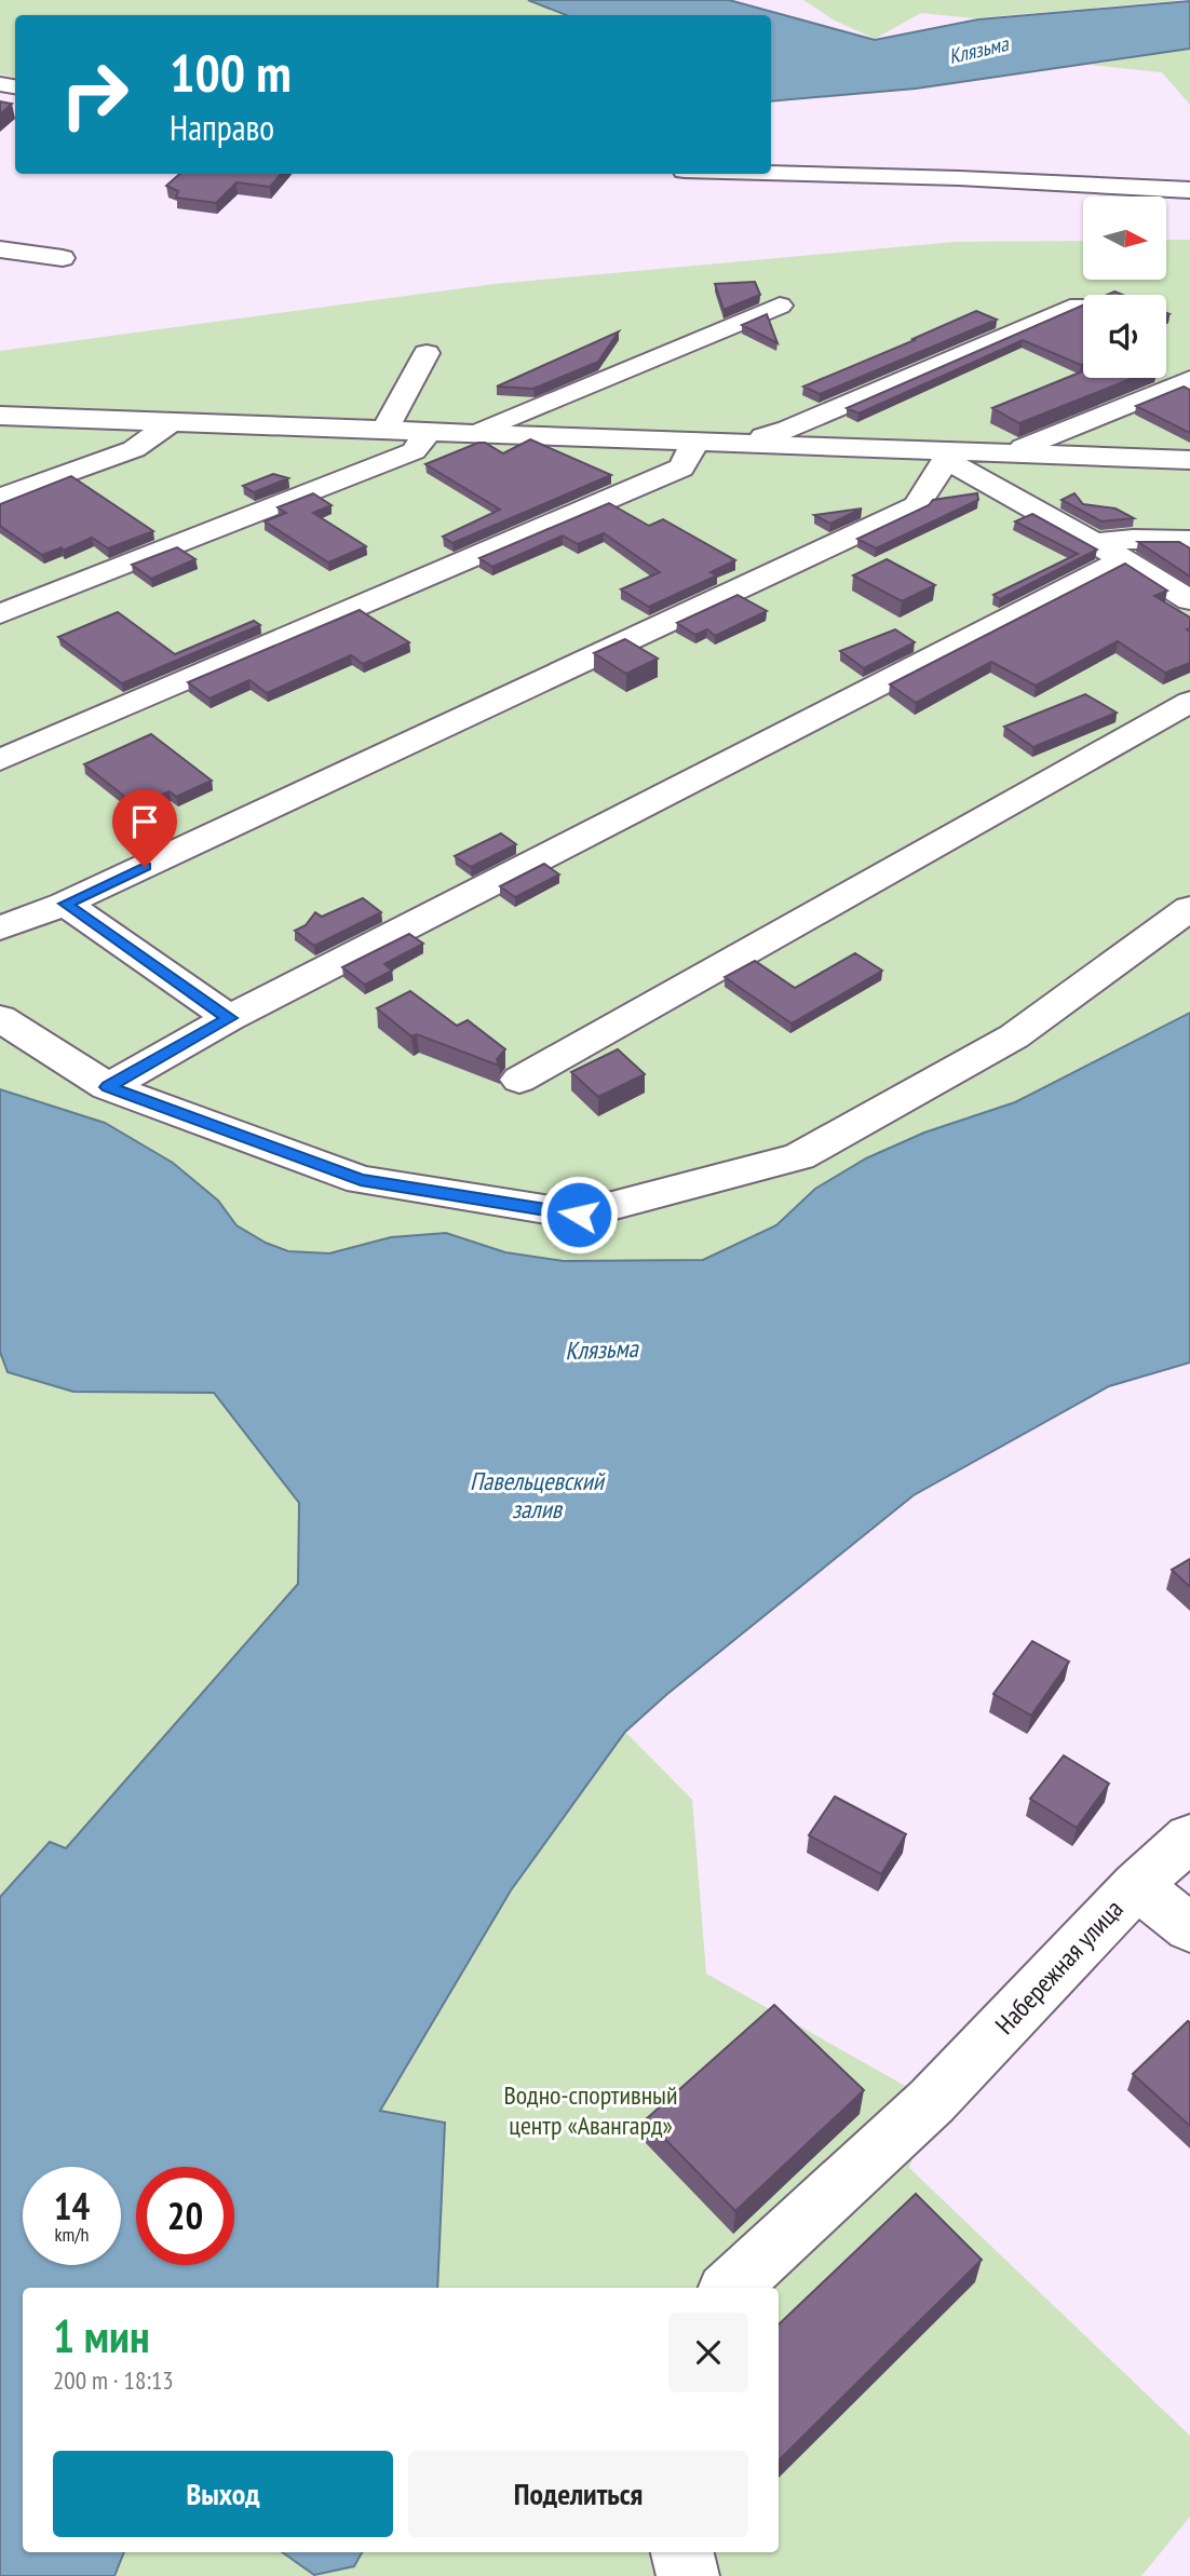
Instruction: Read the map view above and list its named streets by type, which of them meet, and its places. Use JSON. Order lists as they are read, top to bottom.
{
  "streets": {
    "street": ["Набережная улица"]
  },
  "water": ["Клязьма", "Павельцевский залив"],
  "parks": ["Водно-спортивный центр «Авангард»"],
  "north": "right",
  "page": {
    "turn": ["100 m", "Направо"],
    "speed": "14 km/h",
    "limit": "20",
    "heading": ["1 мин", "200 m · 18:13"],
    "buttons": ["Выход", "Поделиться"]
  }
}
